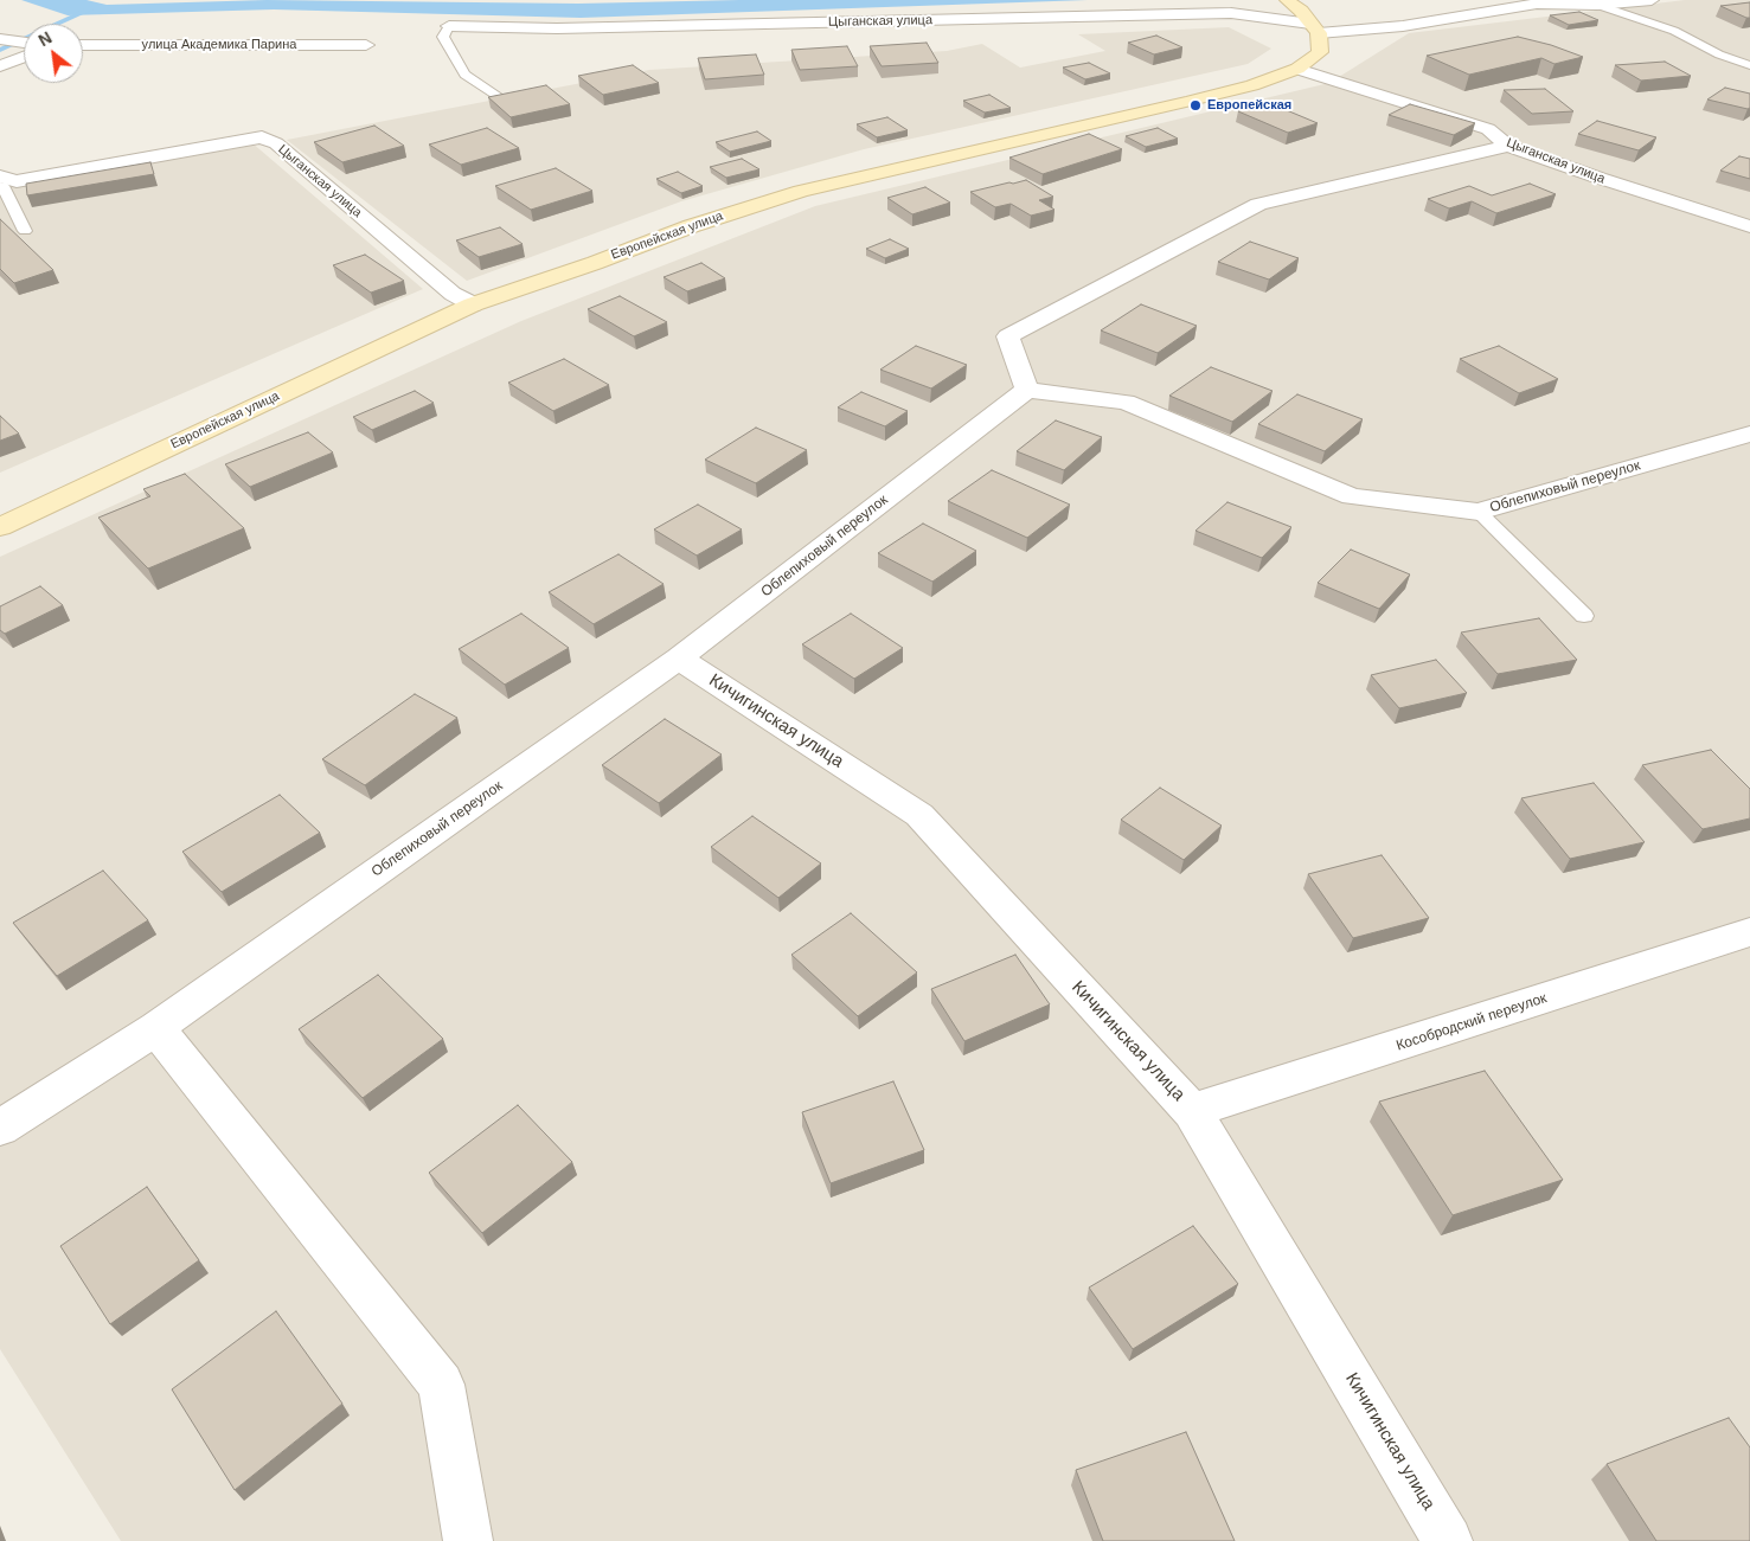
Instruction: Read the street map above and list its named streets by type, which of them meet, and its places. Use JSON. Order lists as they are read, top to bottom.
{
  "streets": {
    "street": [
      "Цыганская улица",
      "улица Академика Парина",
      "Европейская улица",
      "Облепиховый переулок",
      "Кичигинская улица",
      "Кособродский переулок"
    ]
  },
  "crossings": [
    ["Цыганская улица", "Европейская улица"],
    ["Облепиховый переулок", "Кичигинская улица"],
    ["Кичигинская улица", "Кособродский переулок"]
  ],
  "places": ["Европейская"],
  "north": "top left"
}
